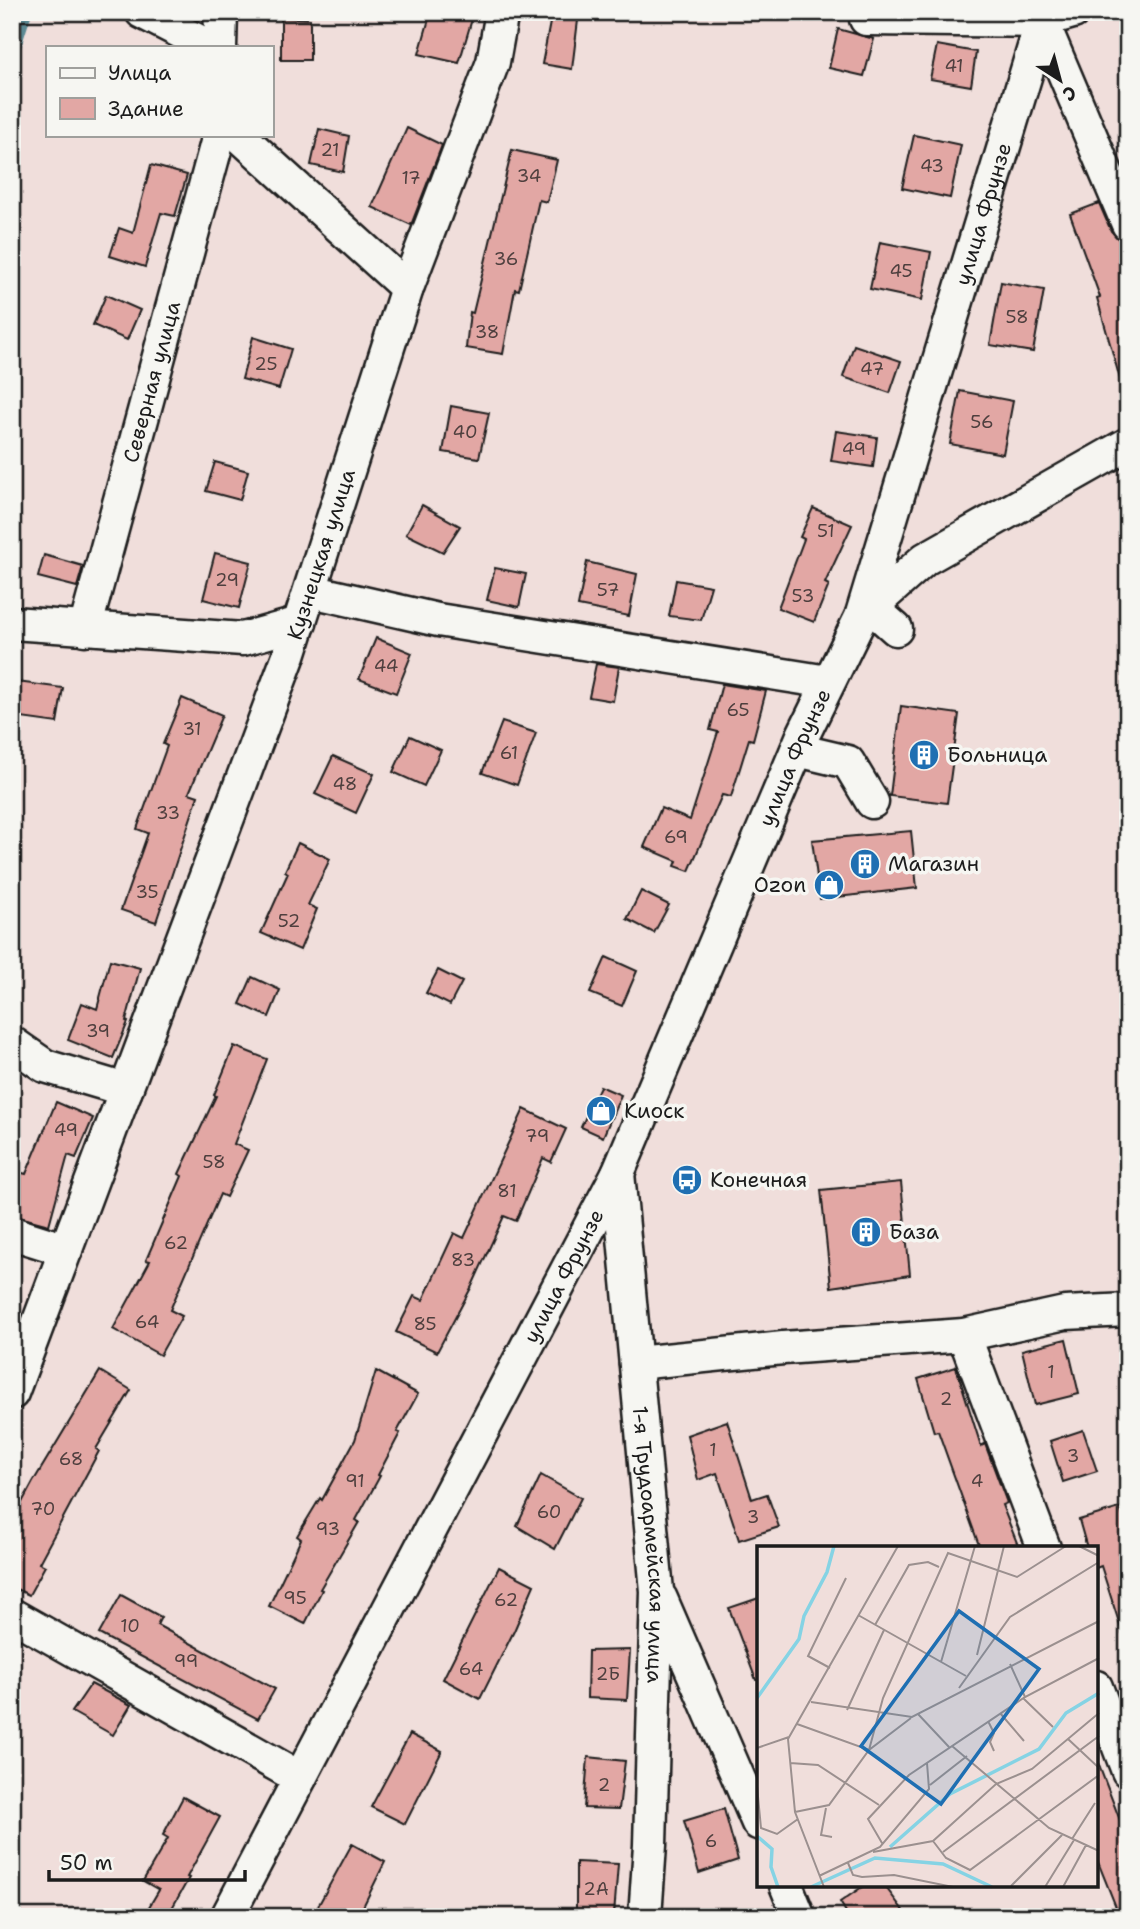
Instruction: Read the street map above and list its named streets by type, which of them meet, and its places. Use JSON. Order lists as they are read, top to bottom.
{
  "streets": {
    "street": [
      "улица Фрунзе",
      "Северная улица",
      "Кузнецкая улица",
      "1-я Трудоармейская улица"
    ]
  },
  "crossings": [
    ["улица Фрунзе", "1-я Трудоармейская улица"]
  ],
  "places": {
    "building": ["Больница", "Магазин", "База"],
    "shop": ["Ozon", "Киоск"],
    "bus stop": ["Конечная"]
  },
  "house_numbers": [
    "41",
    "21",
    "43",
    "34",
    "17",
    "36",
    "45",
    "58",
    "38",
    "25",
    "47",
    "56",
    "40",
    "49",
    "51",
    "29",
    "57",
    "53",
    "44",
    "65",
    "31",
    "61",
    "48",
    "33",
    "69",
    "35",
    "52",
    "39",
    "49",
    "79",
    "58",
    "81",
    "62",
    "83",
    "64",
    "85",
    "1",
    "2",
    "1",
    "3",
    "68",
    "91",
    "4",
    "70",
    "60",
    "3",
    "93",
    "95",
    "62",
    "10",
    "99",
    "64",
    "2Б",
    "2",
    "6",
    "2А"
  ],
  "legend": ["Улица", "Здание"],
  "scale_bar": "50 m",
  "north": "bottom right"
}
